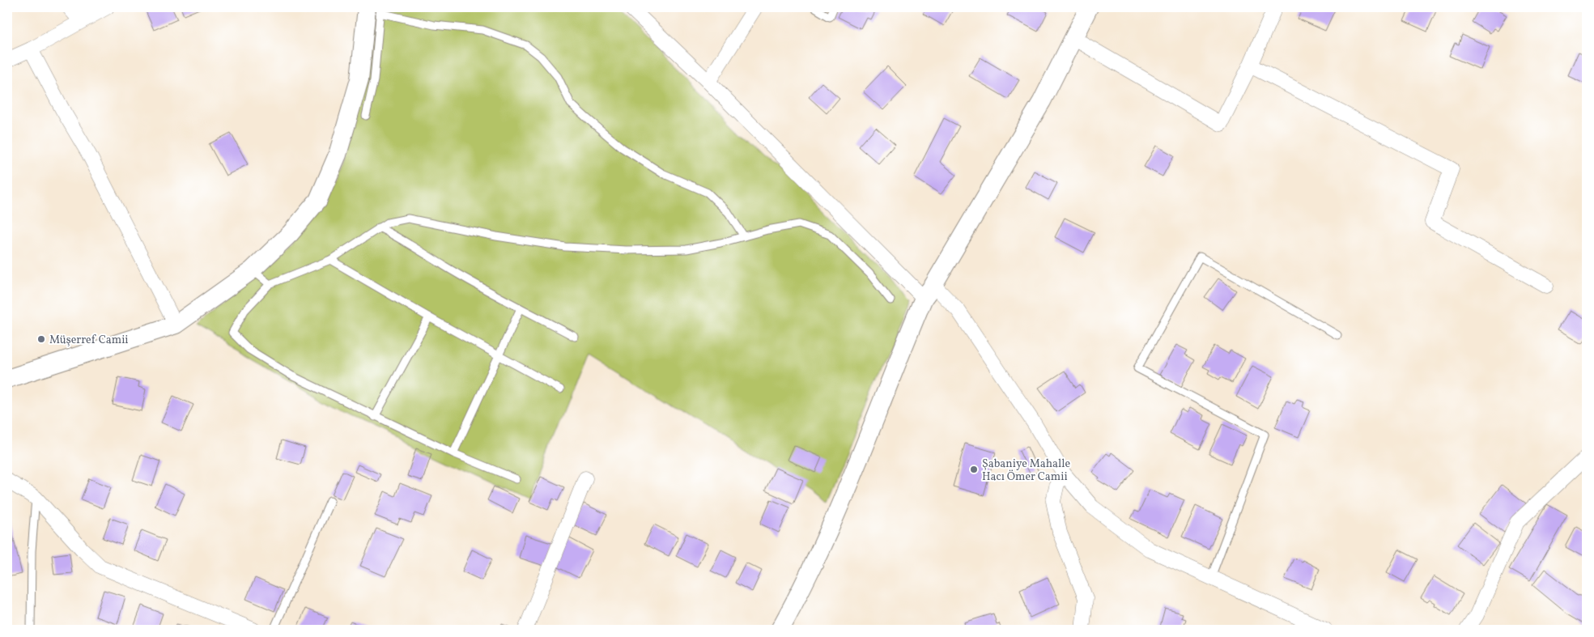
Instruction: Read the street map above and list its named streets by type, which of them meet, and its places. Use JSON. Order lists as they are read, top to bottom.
{
  "places": ["Müşerref Camii", "Şabaniye Mahalle Hacı Ömer Camii"]
}
